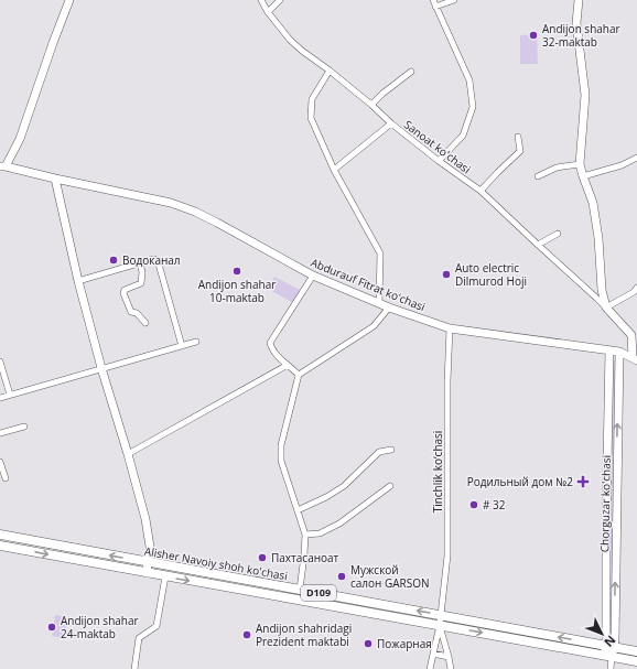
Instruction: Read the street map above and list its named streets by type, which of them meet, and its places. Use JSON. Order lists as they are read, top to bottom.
{
  "streets": {
    "main road": [
      "Abdurauf Fitrat koʻchasi",
      "Chorguzar ko'chasi",
      "Alisher Navoiy shoh ko'chasi",
      "D109"
    ],
    "street": ["Sanoat koʻchasi", "Tinchlik kо‘chasi"]
  },
  "crossings": [
    ["Abdurauf Fitrat koʻchasi", "Tinchlik kо‘chasi"],
    ["Abdurauf Fitrat koʻchasi", "Chorguzar ko'chasi"],
    ["Tinchlik kо‘chasi", "Alisher Navoiy shoh ko'chasi"],
    ["Chorguzar ko'chasi", "Alisher Navoiy shoh ko'chasi"]
  ],
  "places": {
    "other": [
      "Andijon shahar 32-maktab",
      "Водоканал",
      "Andijon shahar 10-maktab",
      "Auto electric Dilmurod Hoji",
      "# 32",
      "Пахтасаноат",
      "Мужской салон GARSON",
      "Andijon shahar 24-maktab",
      "Andijon shahridagi Prezident maktabi",
      "Пожарная"
    ],
    "health": ["Родильный дом №2"]
  },
  "north": "bottom right"
}
